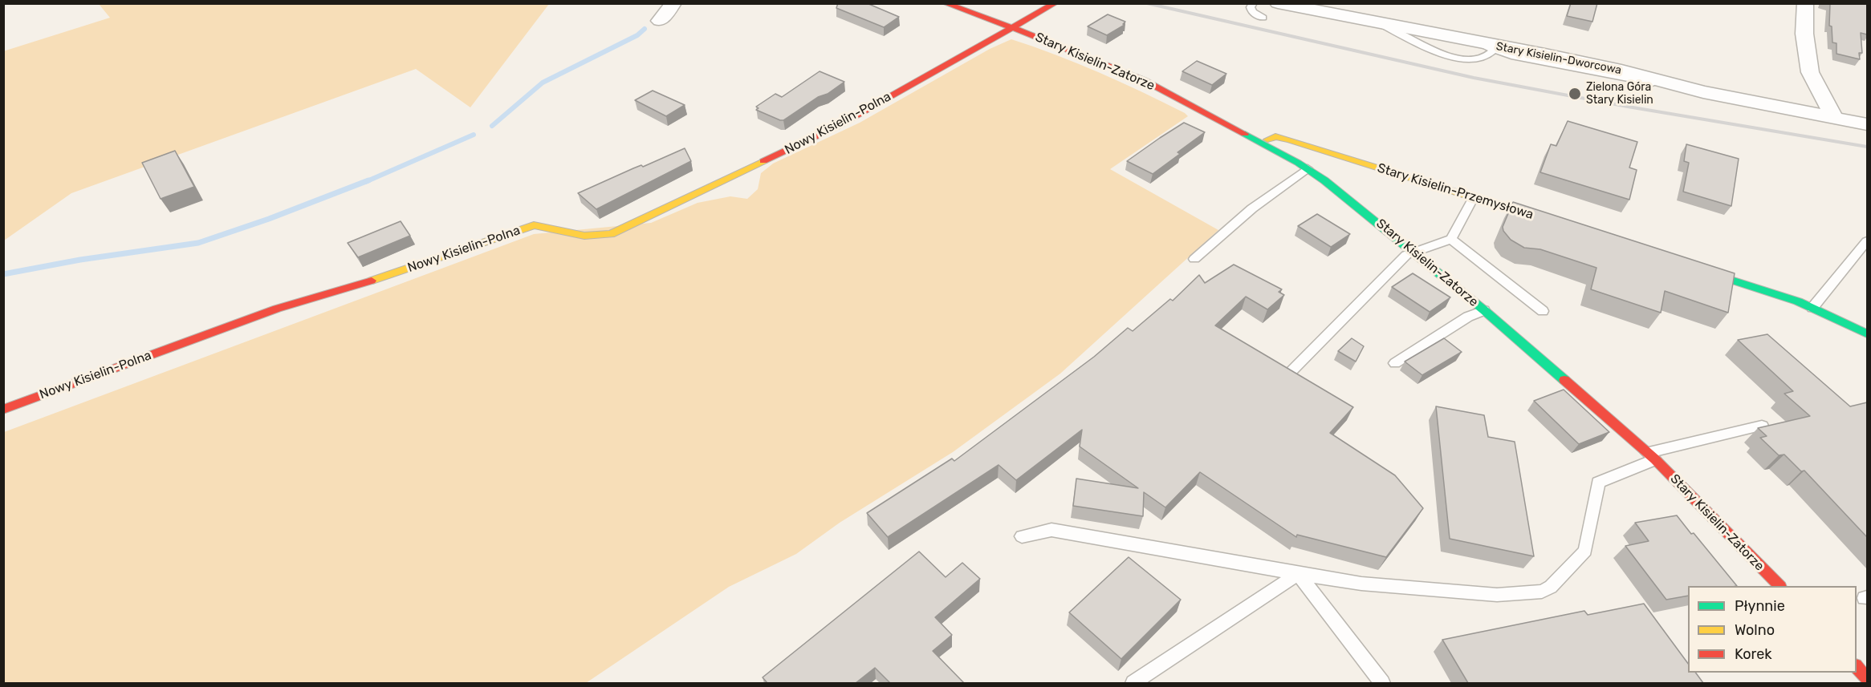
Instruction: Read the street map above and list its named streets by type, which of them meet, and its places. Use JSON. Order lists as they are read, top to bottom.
{
  "streets": {
    "street": [
      "Stary Kisielin-Dworcowa",
      "Stary Kisielin-Zatorze",
      "Nowy Kisielin-Polna",
      "Stary Kisielin-Przemysłowa"
    ]
  },
  "crossings": [
    ["Stary Kisielin-Zatorze", "Nowy Kisielin-Polna"],
    ["Stary Kisielin-Zatorze", "Stary Kisielin-Przemysłowa"]
  ],
  "places": ["Zielona Góra Stary Kisielin"],
  "legend": ["Płynnie", "Wolno", "Korek"]
}
